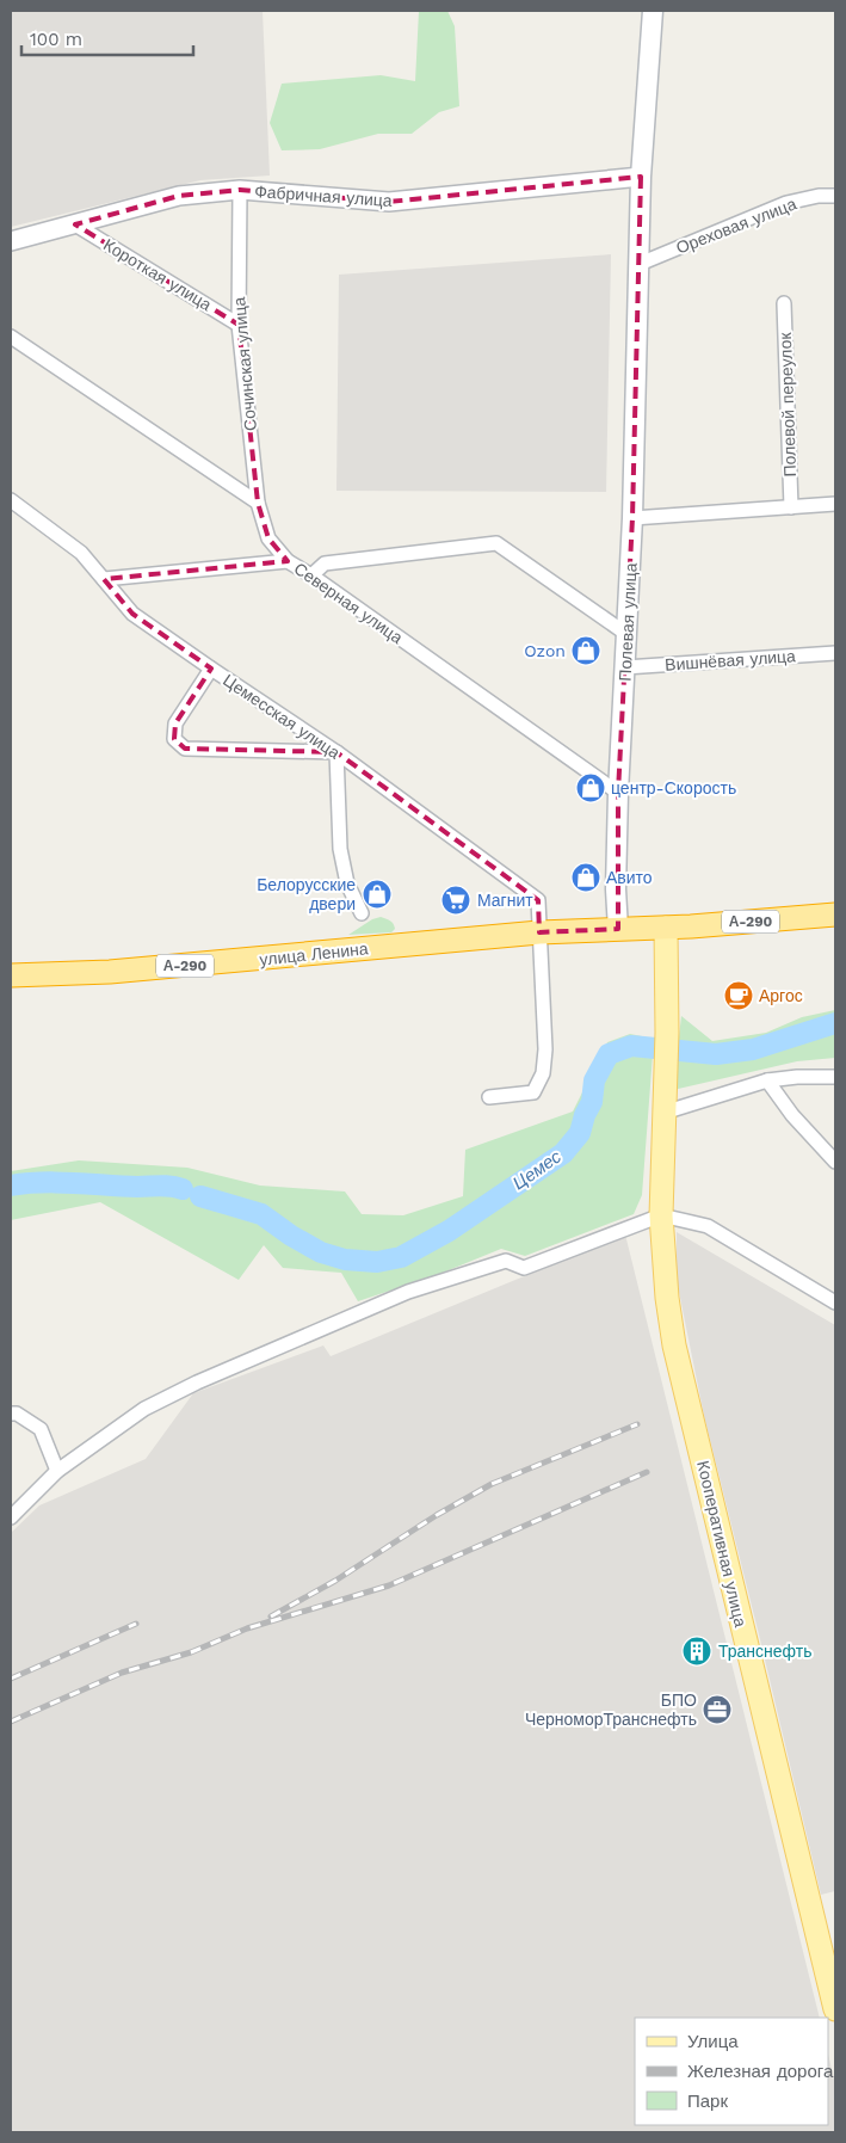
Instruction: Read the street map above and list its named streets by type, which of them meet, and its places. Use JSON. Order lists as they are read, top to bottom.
{
  "streets": {
    "highway": ["А-290", "улица Ленина"],
    "main road": ["Полевая улица", "Кооперативная улица"],
    "street": [
      "Фабричная улица",
      "Ореховая улица",
      "Короткая улица",
      "Сочинская улица",
      "Полевой переулок",
      "Северная улица",
      "Вишнёвая улица",
      "Цемесская улица"
    ]
  },
  "crossings": [
    ["Фабричная улица", "Короткая улица"],
    ["Фабричная улица", "Сочинская улица"],
    ["Фабричная улица", "Полевая улица"],
    ["Ореховая улица", "Полевая улица"],
    ["Короткая улица", "Сочинская улица"],
    ["Сочинская улица", "Северная улица"],
    ["Северная улица", "Полевая улица"],
    ["Полевая улица", "Вишнёвая улица"],
    ["Полевая улица", "улица Ленина"],
    ["Цемесская улица", "улица Ленина"],
    ["А-290", "улица Ленина"],
    ["А-290", "Кооперативная улица"],
    ["улица Ленина", "Кооперативная улица"]
  ],
  "water": ["Цемес"],
  "places": {
    "shop": [
      "Ozon",
      "центр-Скорость",
      "Авито",
      "Белорусские двери"
    ],
    "supermarket": ["Магнит"],
    "cafe": ["Аргос"],
    "building": ["Транснефть"],
    "office": ["БПО ЧерноморТранснефть"]
  },
  "legend": ["Улица", "Железная дорога", "Парк"],
  "scale_bar": "100 m"
}
